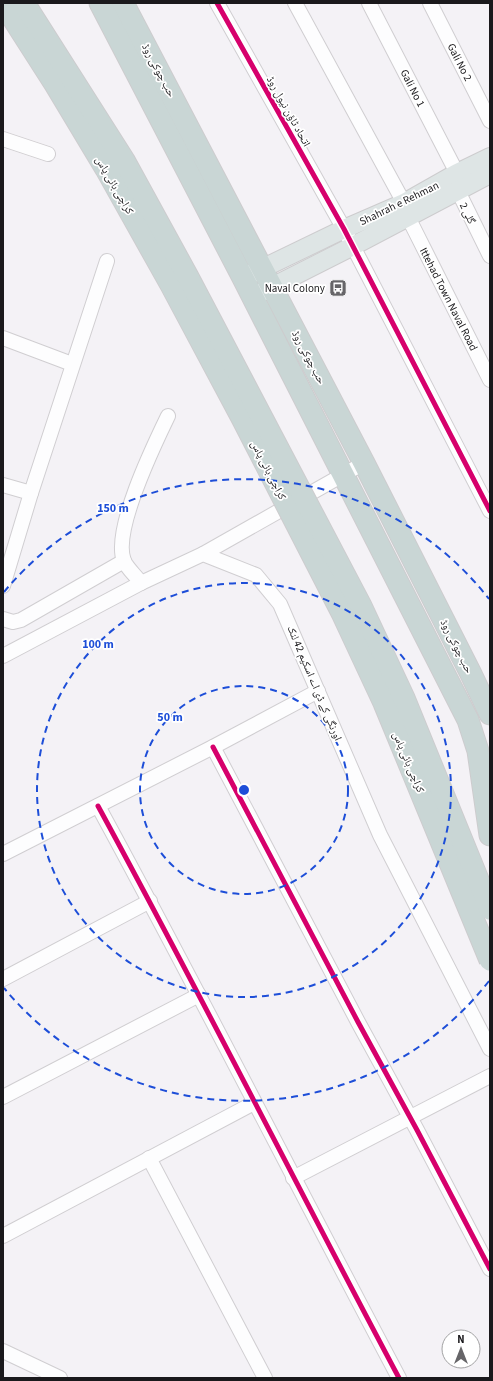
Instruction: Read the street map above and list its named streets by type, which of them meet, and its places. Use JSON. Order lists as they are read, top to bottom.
{
  "streets": {
    "highway": ["حب چوکی روڈ", "کراچی بائی پاس"],
    "main road": ["Shahrah e Rehman"],
    "street": [
      "Gali No 2",
      "Gali No 1",
      "اتحاد ٹاؤن نیول روڈ",
      "گلی 2",
      "Ittehad Town Naval Road",
      "اورنگی کے ڈی اے اسکیم 42 لنک"
    ]
  },
  "crossings": [
    ["حب چوکی روڈ", "Shahrah e Rehman"],
    ["Gali No 1", "Shahrah e Rehman"],
    ["Gali No 1", "گلی 2"],
    ["اتحاد ٹاؤن نیول روڈ", "Shahrah e Rehman"],
    ["Shahrah e Rehman", "گلی 2"],
    ["Shahrah e Rehman", "Ittehad Town Naval Road"]
  ],
  "places": {
    "bus stop": ["Naval Colony"]
  },
  "north": "top",
  "rings": ["150 m", "100 m", "50 m"]
}
